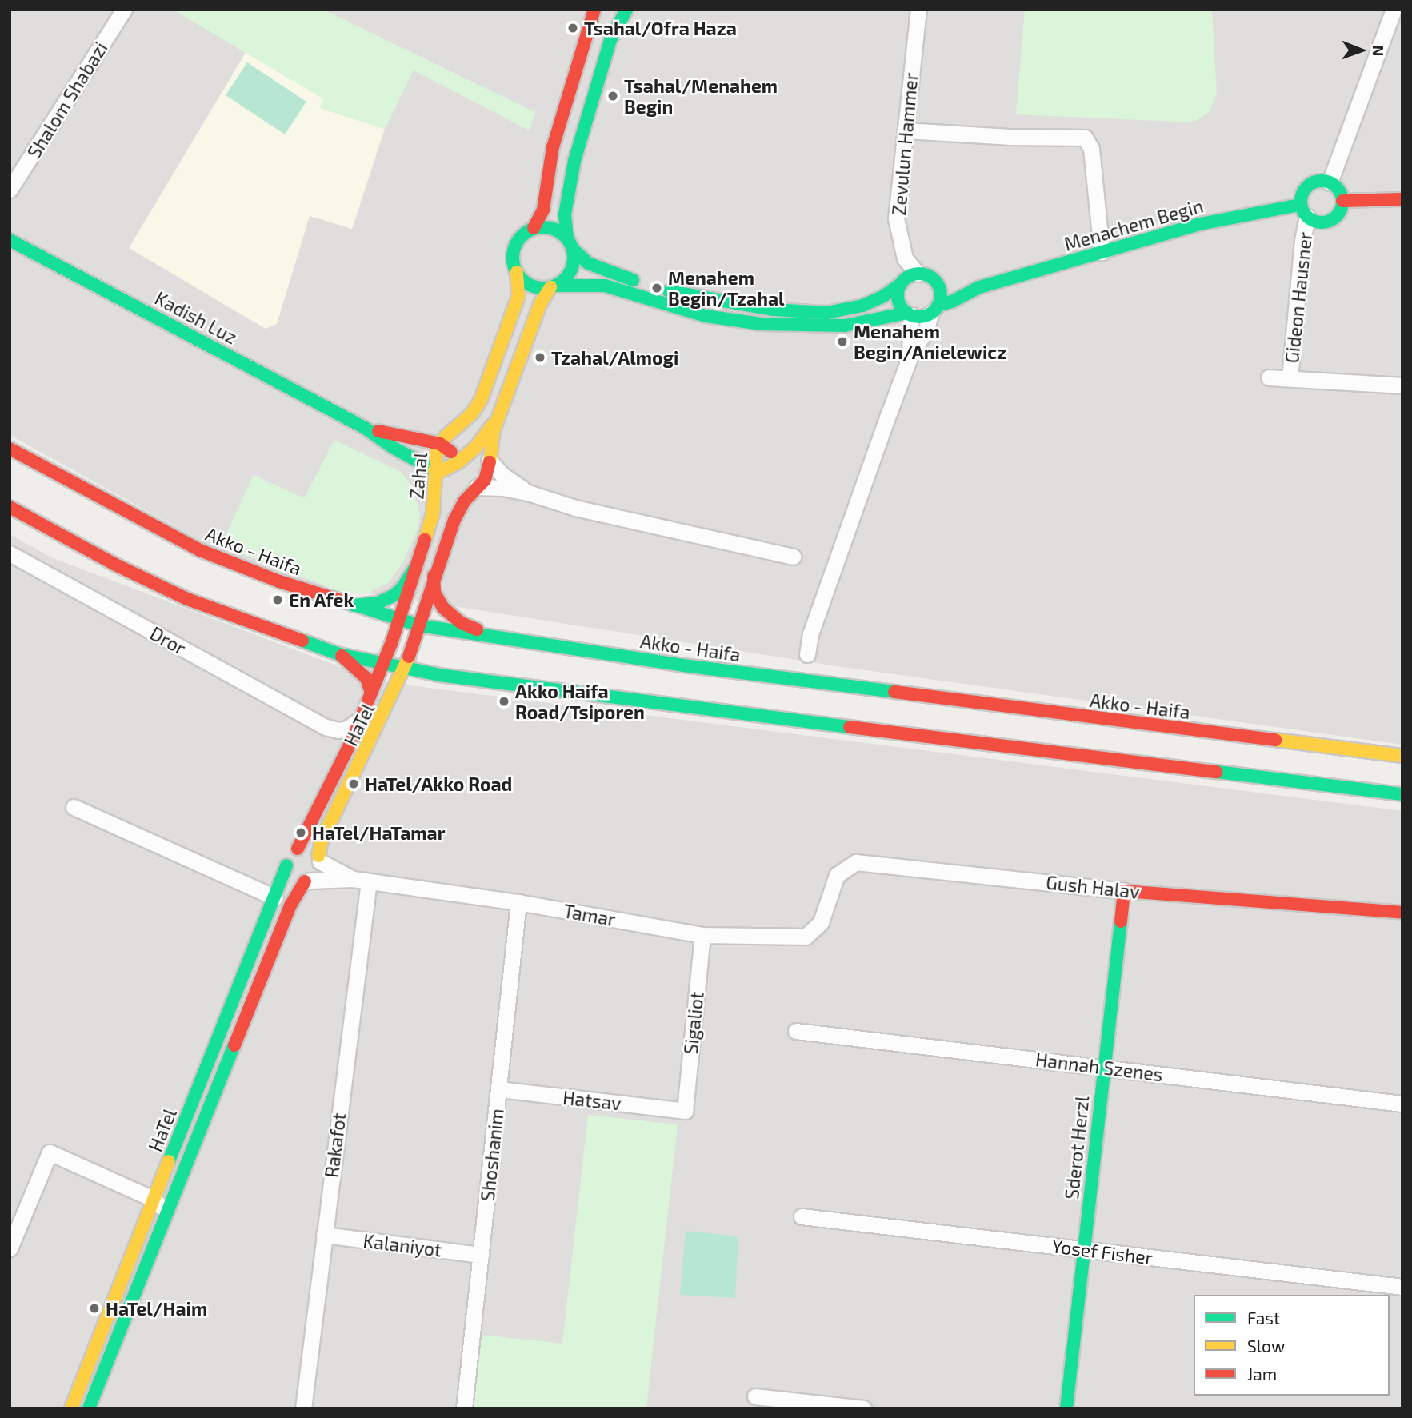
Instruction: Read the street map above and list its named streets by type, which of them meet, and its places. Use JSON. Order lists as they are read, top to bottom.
{
  "streets": {
    "main road": [
      "Menachem Begin",
      "Kadish Luz",
      "Zahal",
      "Akko - Haifa",
      "HaTel",
      "Gush Halav",
      "Sderot Herzl"
    ],
    "street": [
      "Shalom Shabazi",
      "Zevulun Hammer",
      "Gideon Hausner",
      "Dror",
      "Tamar",
      "Sigaliot",
      "Hannah Szenes",
      "Hatsav",
      "Rakafot",
      "Shoshanim",
      "Kalaniyot",
      "Yosef Fisher"
    ]
  },
  "crossings": [
    ["Zevulun Hammer", "Menachem Begin"],
    ["Menachem Begin", "Gideon Hausner"],
    ["Kadish Luz", "Zahal"],
    ["Zahal", "Akko - Haifa"],
    ["Zahal", "HaTel"],
    ["HaTel", "Tamar"],
    ["Gush Halav", "Tamar"],
    ["Gush Halav", "Sderot Herzl"],
    ["Tamar", "Sigaliot"],
    ["Tamar", "Rakafot"],
    ["Tamar", "Shoshanim"],
    ["Sigaliot", "Hatsav"],
    ["Hannah Szenes", "Sderot Herzl"],
    ["Hatsav", "Shoshanim"],
    ["Rakafot", "Kalaniyot"],
    ["Sderot Herzl", "Yosef Fisher"],
    ["Shoshanim", "Kalaniyot"]
  ],
  "places": [
    "Tsahal/Ofra Haza",
    "Tsahal/Menahem Begin",
    "Menahem Begin/Tzahal",
    "Menahem Begin/Anielewicz",
    "Tzahal/Almogi",
    "En Afek",
    "Akko Haifa Road/Tsiporen",
    "HaTel/Akko Road",
    "HaTel/HaTamar",
    "HaTel/Haim"
  ],
  "legend": ["Fast", "Slow", "Jam"],
  "north": "right"
}
